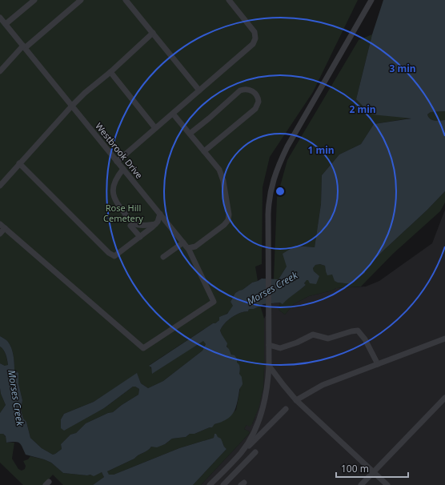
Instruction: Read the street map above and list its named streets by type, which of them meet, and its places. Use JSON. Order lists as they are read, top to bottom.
{
  "streets": {
    "lane": ["Westbrook Drive"]
  },
  "water": ["Morses Creek"],
  "parks": ["Rose Hill Cemetery"],
  "scale_bar": "100 m",
  "rings": ["3 min", "2 min", "1 min"]
}
